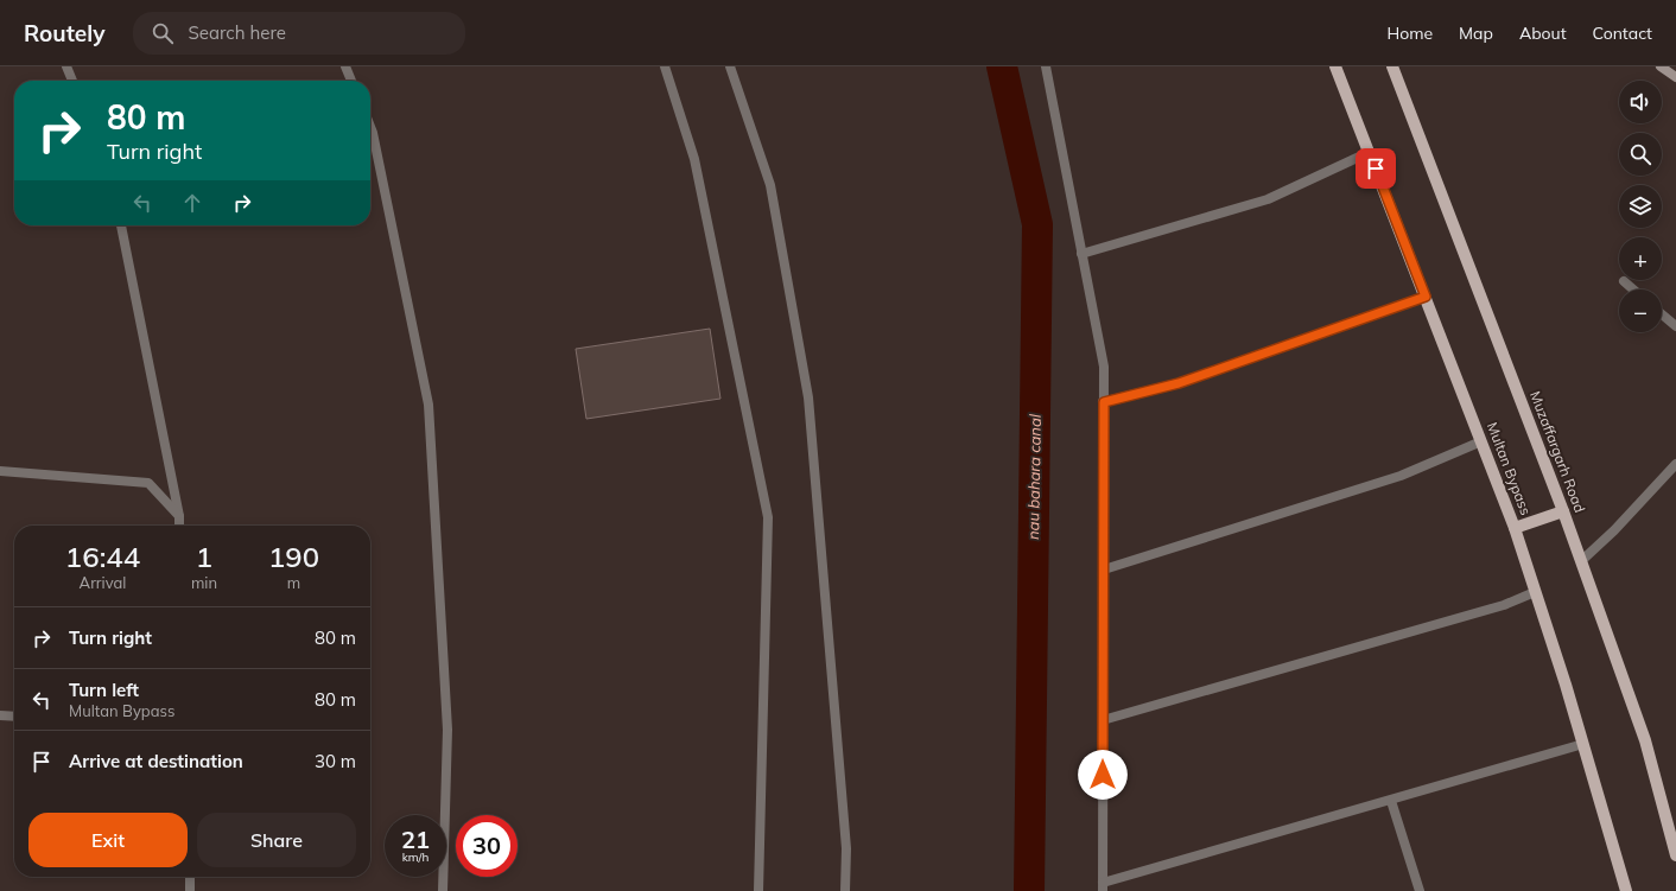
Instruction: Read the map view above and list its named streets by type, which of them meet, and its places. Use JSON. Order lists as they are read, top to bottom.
{
  "streets": {
    "main road": ["Muzaffargarh Road", "Multan Bypass"]
  },
  "water": ["nau bahara canal"],
  "page": {
    "header": "Routely",
    "search": "Search here",
    "nav": [
      "Home",
      "Map",
      "About",
      "Contact"
    ],
    "map_buttons": ["+", "−"],
    "turn": ["80 m", "Turn right"],
    "eta": [
      "16:44",
      "Arrival",
      "1",
      "min",
      "190",
      "m"
    ],
    "list": [
      {
        "name": "Turn right",
        "value": "80 m"
      },
      {
        "name": "Turn left",
        "note": "Multan Bypass",
        "value": "80 m"
      },
      {
        "name": "Arrive at destination",
        "value": "30 m"
      }
    ],
    "buttons": ["Exit", "Share"],
    "speed": "21 km/h",
    "limit": "30"
  }
}
